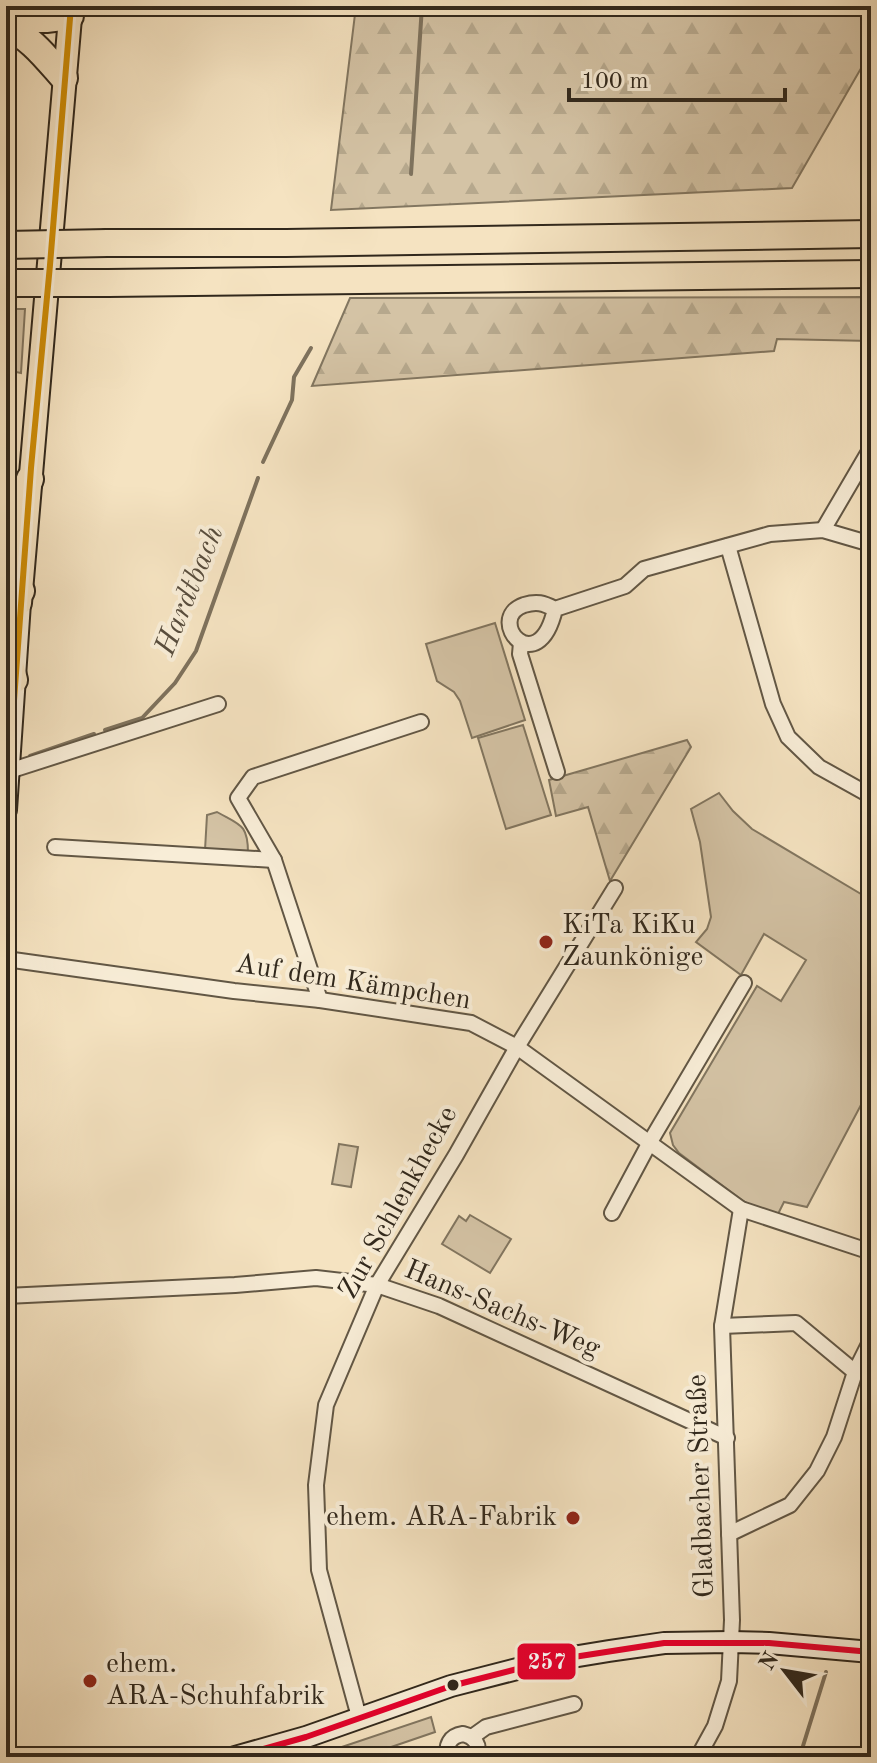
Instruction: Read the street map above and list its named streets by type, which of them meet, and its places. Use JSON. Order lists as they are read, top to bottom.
{
  "streets": {
    "street": [
      "Auf dem Kämpchen",
      "Zur Schlenkhecke",
      "Hans-Sachs-Weg",
      "Gladbacher Straße"
    ]
  },
  "crossings": [
    ["Auf dem Kämpchen", "Zur Schlenkhecke"],
    ["Auf dem Kämpchen", "Gladbacher Straße"],
    ["Zur Schlenkhecke", "Hans-Sachs-Weg"],
    ["Hans-Sachs-Weg", "Gladbacher Straße"]
  ],
  "water": ["Hardtbach"],
  "places": ["KiTa KiKu Zaunkönige", "ehem. ARA-Fabrik", "ehem. ARA-Schuhfabrik"],
  "lines": ["transit line 257"],
  "scale_bar": "100 m",
  "north": "top left"
}
